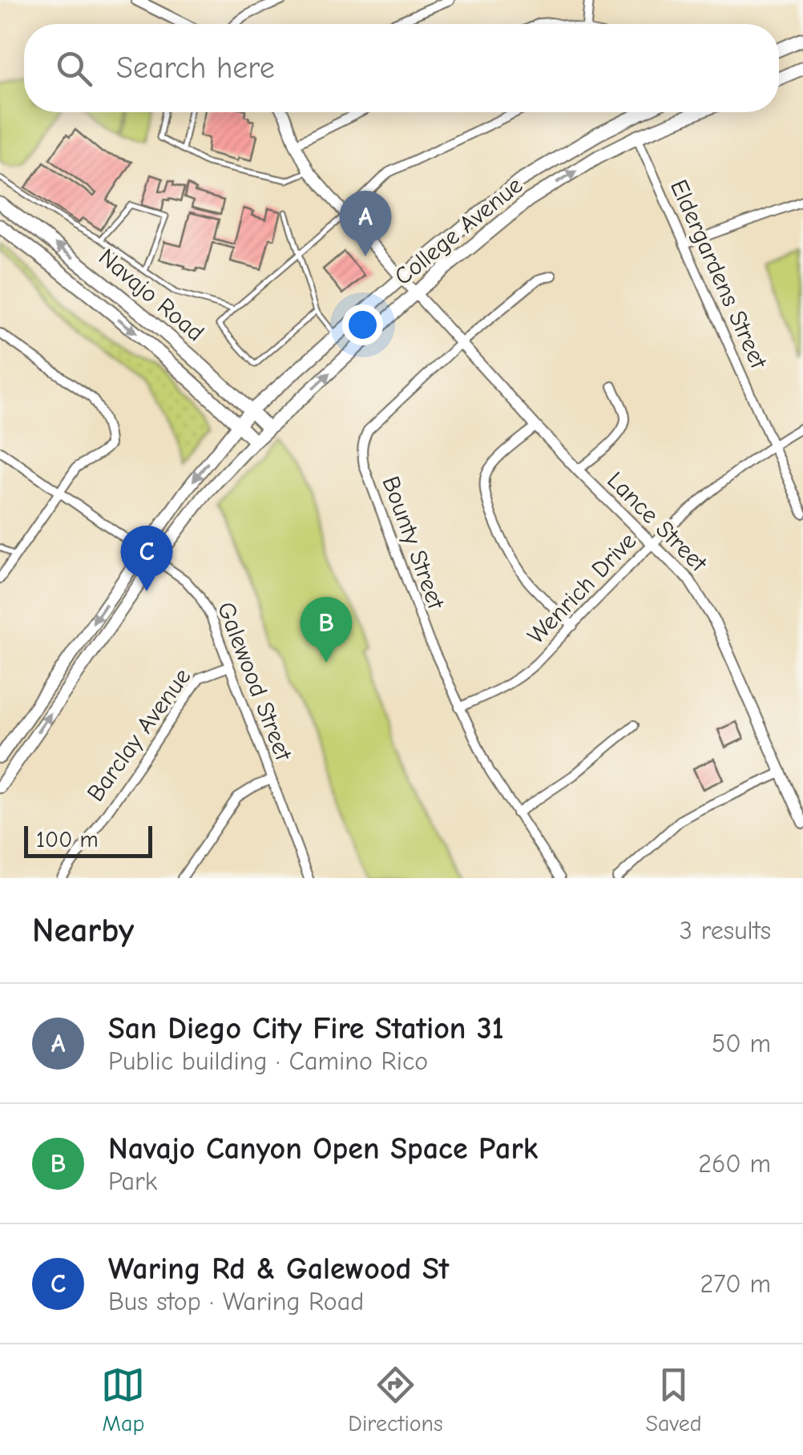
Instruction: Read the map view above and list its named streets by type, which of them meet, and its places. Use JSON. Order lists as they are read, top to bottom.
{
  "streets": {
    "main road": ["College Avenue", "Navajo Road"],
    "street": [
      "Eldergardens Street",
      "Lance Street",
      "Bounty Street",
      "Wenrich Drive",
      "Galewood Street",
      "Barclay Avenue"
    ]
  },
  "crossings": [
    ["College Avenue", "Eldergardens Street"],
    ["College Avenue", "Navajo Road"],
    ["College Avenue", "Lance Street"],
    ["Eldergardens Street", "Wenrich Drive"],
    ["Lance Street", "Bounty Street"],
    ["Lance Street", "Wenrich Drive"],
    ["Bounty Street", "Wenrich Drive"],
    ["Galewood Street", "Barclay Avenue"]
  ],
  "scale_bar": "100 m",
  "page": {
    "search": "Search here",
    "pins": ["A", "C", "B"],
    "scale": "100 m",
    "heading": ["Nearby", "3 results"],
    "list": [
      {
        "mark": "A",
        "name": "San Diego City Fire Station 31",
        "note": "Public building · Camino Rico",
        "value": "50 m"
      },
      {
        "mark": "B",
        "name": "Navajo Canyon Open Space Park",
        "note": "Park",
        "value": "260 m"
      },
      {
        "mark": "C",
        "name": "Waring Rd & Galewood St",
        "note": "Bus stop · Waring Road",
        "value": "270 m"
      }
    ],
    "nav": ["Map", "Directions", "Saved"]
  }
}
